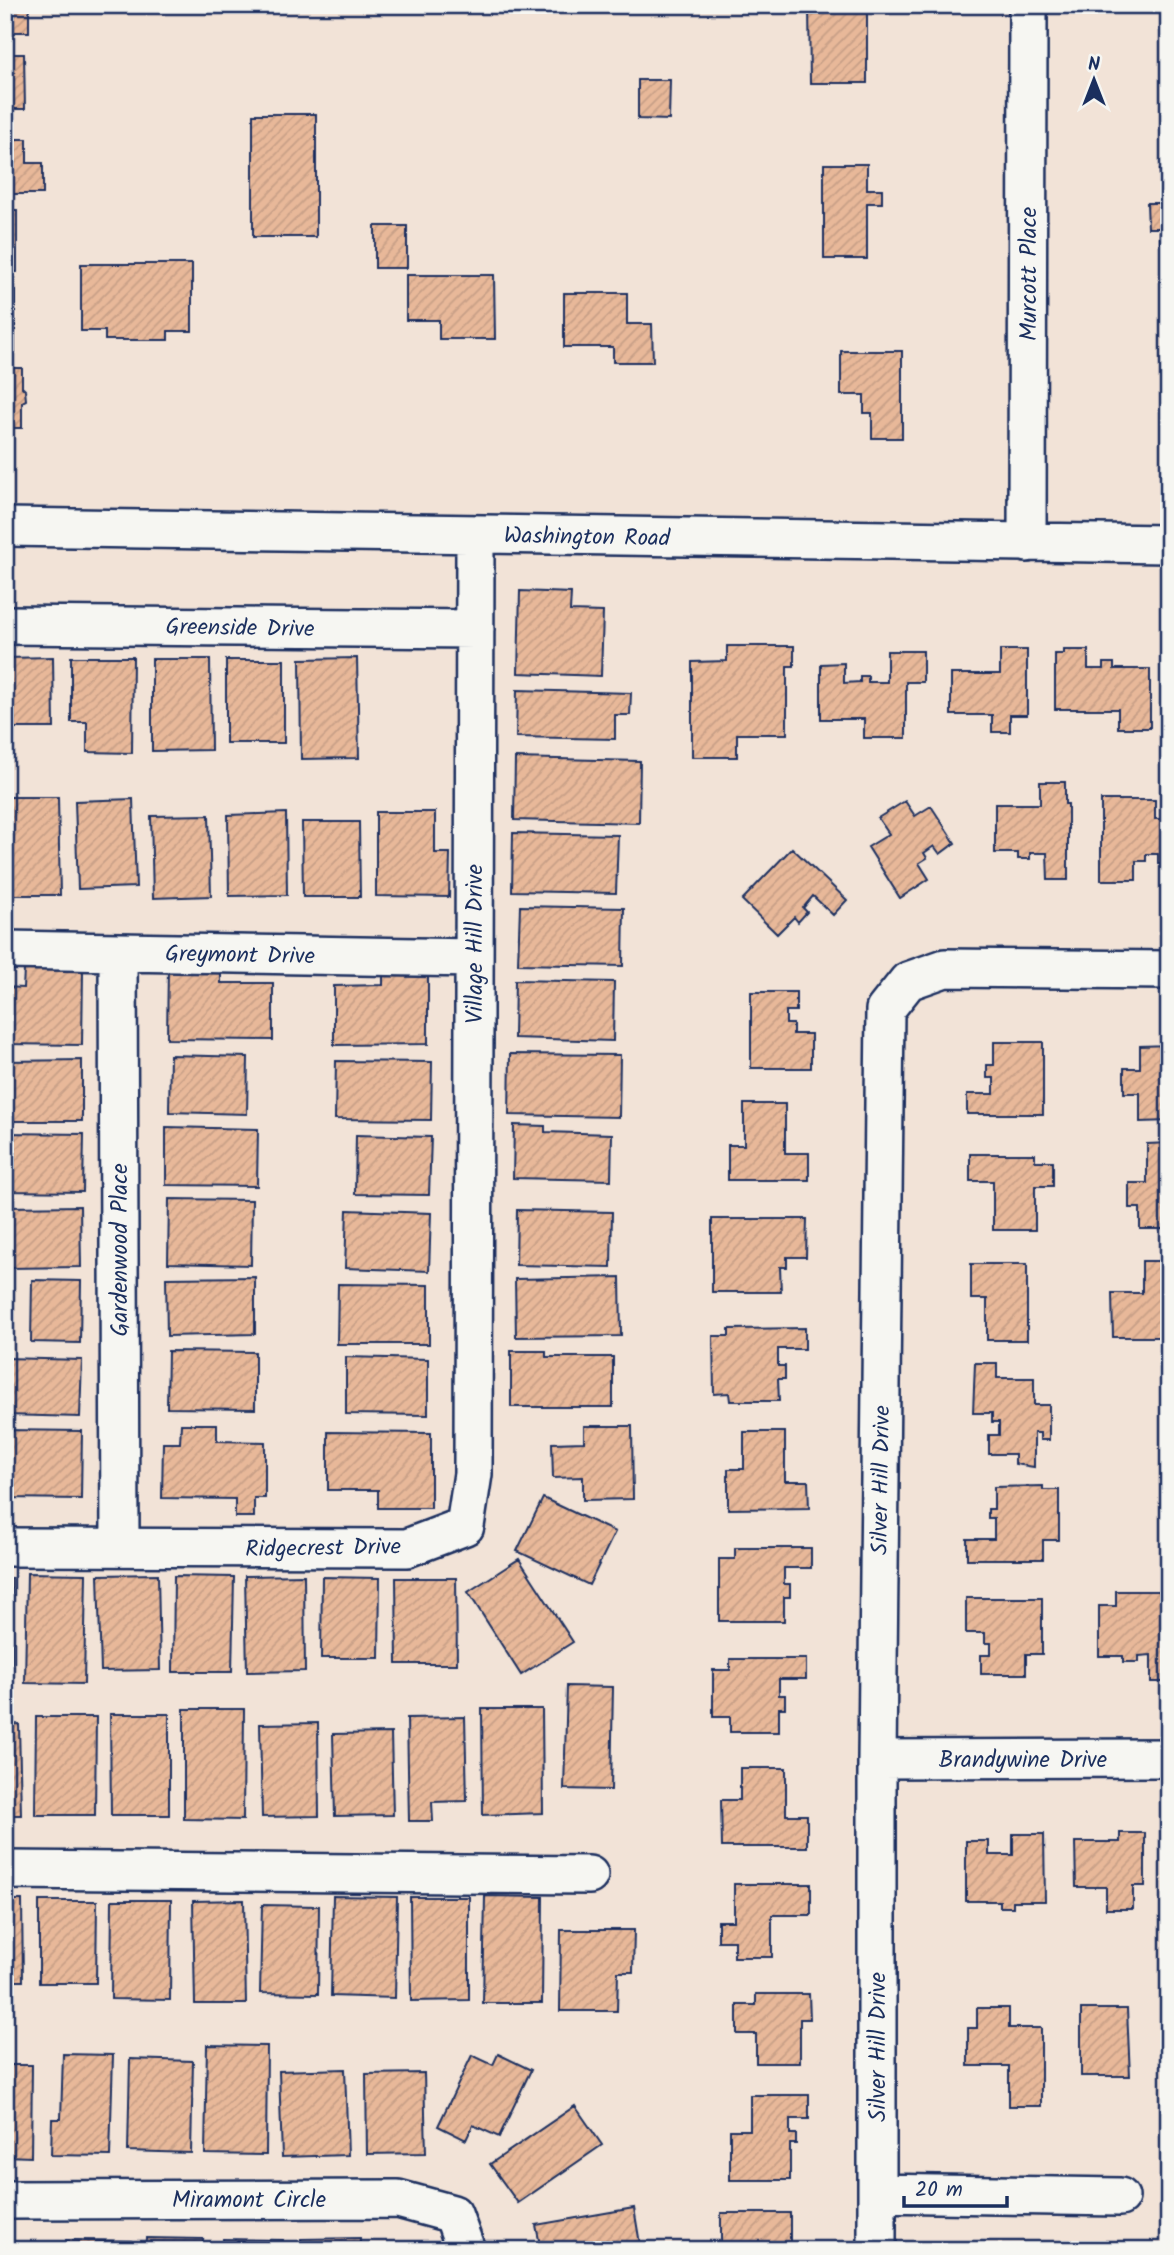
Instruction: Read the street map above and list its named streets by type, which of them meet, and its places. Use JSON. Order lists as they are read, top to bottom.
{
  "streets": {
    "street": [
      "Murcott Place",
      "Washington Road",
      "Greenside Drive",
      "Village Hill Drive",
      "Greymont Drive",
      "Gardenwood Place",
      "Silver Hill Drive",
      "Ridgecrest Drive",
      "Brandywine Drive",
      "Miramont Circle"
    ]
  },
  "crossings": [
    ["Murcott Place", "Washington Road"],
    ["Washington Road", "Village Hill Drive"],
    ["Greenside Drive", "Village Hill Drive"],
    ["Village Hill Drive", "Greymont Drive"],
    ["Village Hill Drive", "Ridgecrest Drive"],
    ["Greymont Drive", "Gardenwood Place"],
    ["Gardenwood Place", "Ridgecrest Drive"],
    ["Silver Hill Drive", "Brandywine Drive"]
  ],
  "scale_bar": "20 m",
  "north": "top"
}
